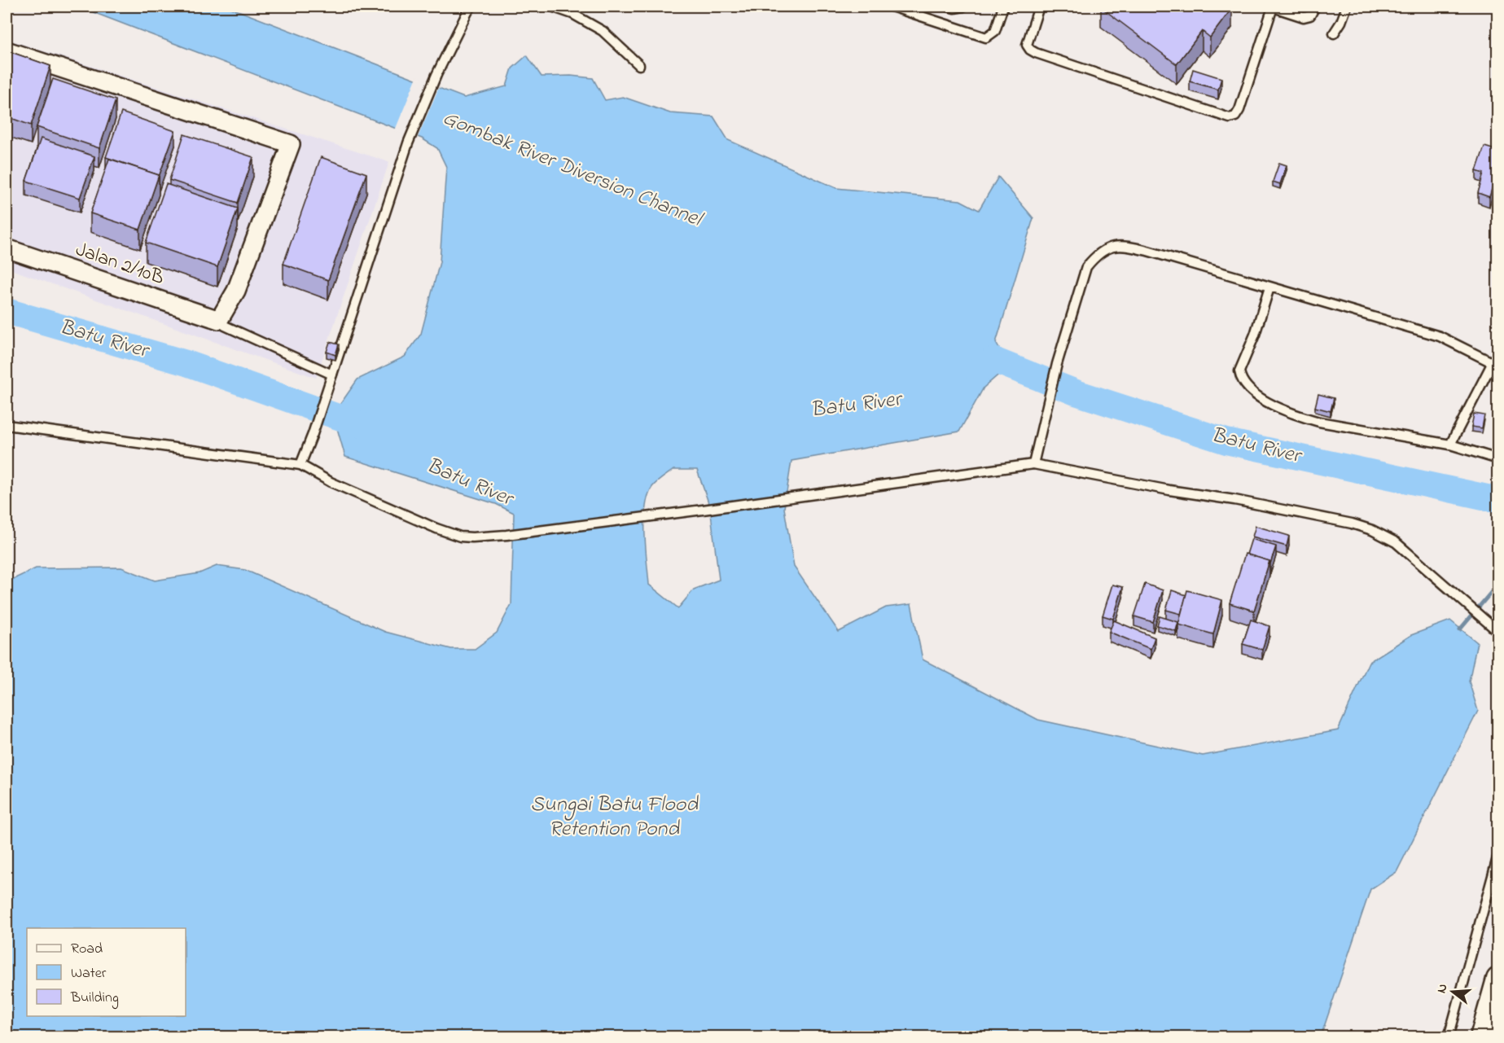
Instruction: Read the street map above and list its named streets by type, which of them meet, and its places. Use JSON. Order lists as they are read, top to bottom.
{
  "streets": {
    "street": ["Jalan 2/10B"]
  },
  "water": ["Gombak River Diversion Channel", "Batu River", "Sungai Batu Flood Retention Pond"],
  "legend": ["Road", "Water", "Building"],
  "north": "left"
}
